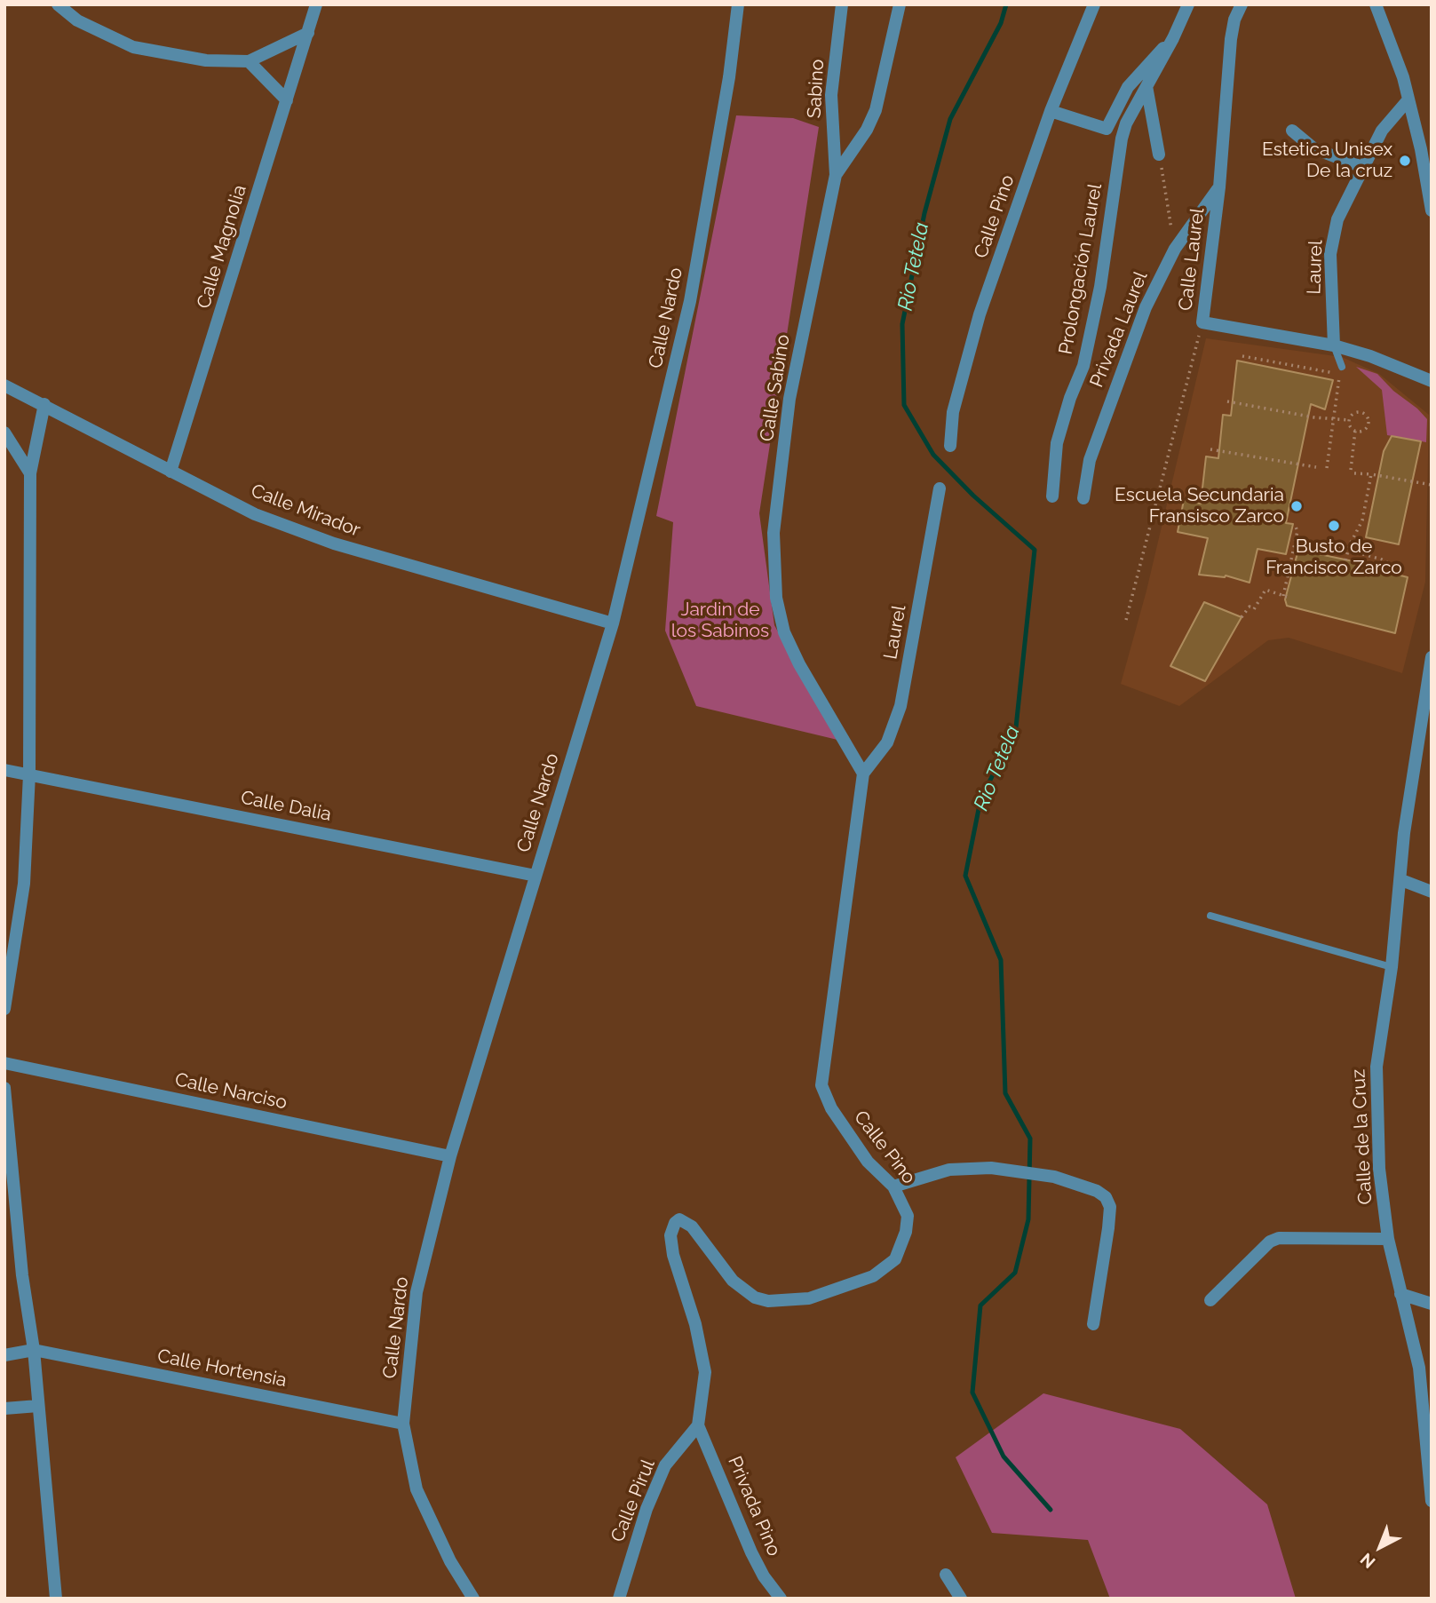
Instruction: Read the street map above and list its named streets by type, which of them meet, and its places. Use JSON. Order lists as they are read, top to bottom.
{
  "streets": {
    "street": [
      "Sabino",
      "Calle Pino",
      "Calle Magnolia",
      "Calle Laurel",
      "Laurel",
      "Prolongación Laurel",
      "Calle Nardo",
      "Privada Laurel",
      "Calle Sabino",
      "Calle Mirador",
      "Calle Dalia",
      "Calle Narciso",
      "Calle de la Cruz",
      "Calle Hortensia",
      "Calle Pirul",
      "Privada Pino"
    ]
  },
  "crossings": [
    ["Sabino", "Calle Sabino"],
    ["Calle Pino", "Laurel"],
    ["Calle Pino", "Calle Sabino"],
    ["Calle Pino", "Calle Pirul"],
    ["Calle Pino", "Privada Pino"],
    ["Calle Magnolia", "Calle Mirador"],
    ["Calle Laurel", "Laurel"],
    ["Calle Laurel", "Privada Laurel"],
    ["Laurel", "Calle Sabino"],
    ["Calle Nardo", "Calle Mirador"],
    ["Calle Nardo", "Calle Dalia"],
    ["Calle Nardo", "Calle Narciso"],
    ["Calle Nardo", "Calle Hortensia"],
    ["Calle Pirul", "Privada Pino"]
  ],
  "water": ["Rio Tetela"],
  "parks": ["Jardin de los Sabinos"],
  "places": ["Estetica Unisex De la cruz", "Escuela Secundaria Fransisco Zarco", "Busto de Francisco Zarco"],
  "north": "bottom left"
}
